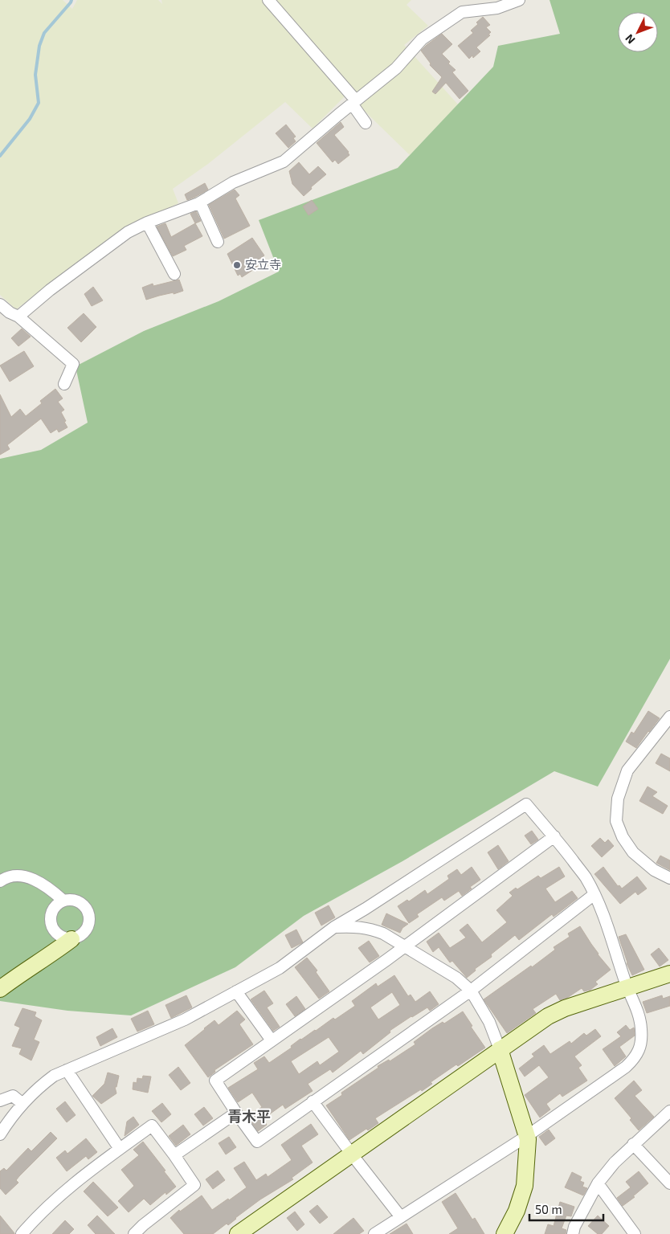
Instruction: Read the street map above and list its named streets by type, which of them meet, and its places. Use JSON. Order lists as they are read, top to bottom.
{
  "districts": ["青木平"],
  "places": ["安立寺"],
  "scale_bar": "50 m",
  "north": "bottom left"
}
